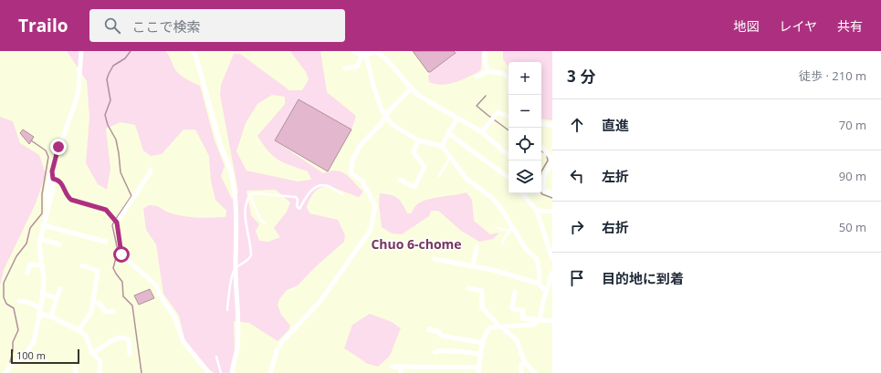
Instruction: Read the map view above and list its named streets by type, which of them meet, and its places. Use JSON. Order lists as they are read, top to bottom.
{
  "districts": ["Chuo 6-chome"],
  "scale_bar": "100 m",
  "page": {
    "header": "Trailo",
    "search": "ここで検索",
    "nav": ["地図", "レイヤ", "共有"],
    "heading": ["3 分", "徒歩 · 210 m"],
    "map_buttons": ["+", "−"],
    "list": [
      ["直進", "70 m"],
      ["左折", "90 m"],
      ["右折", "50 m"],
      "目的地に到着"
    ],
    "scale": "100 m"
  }
}
